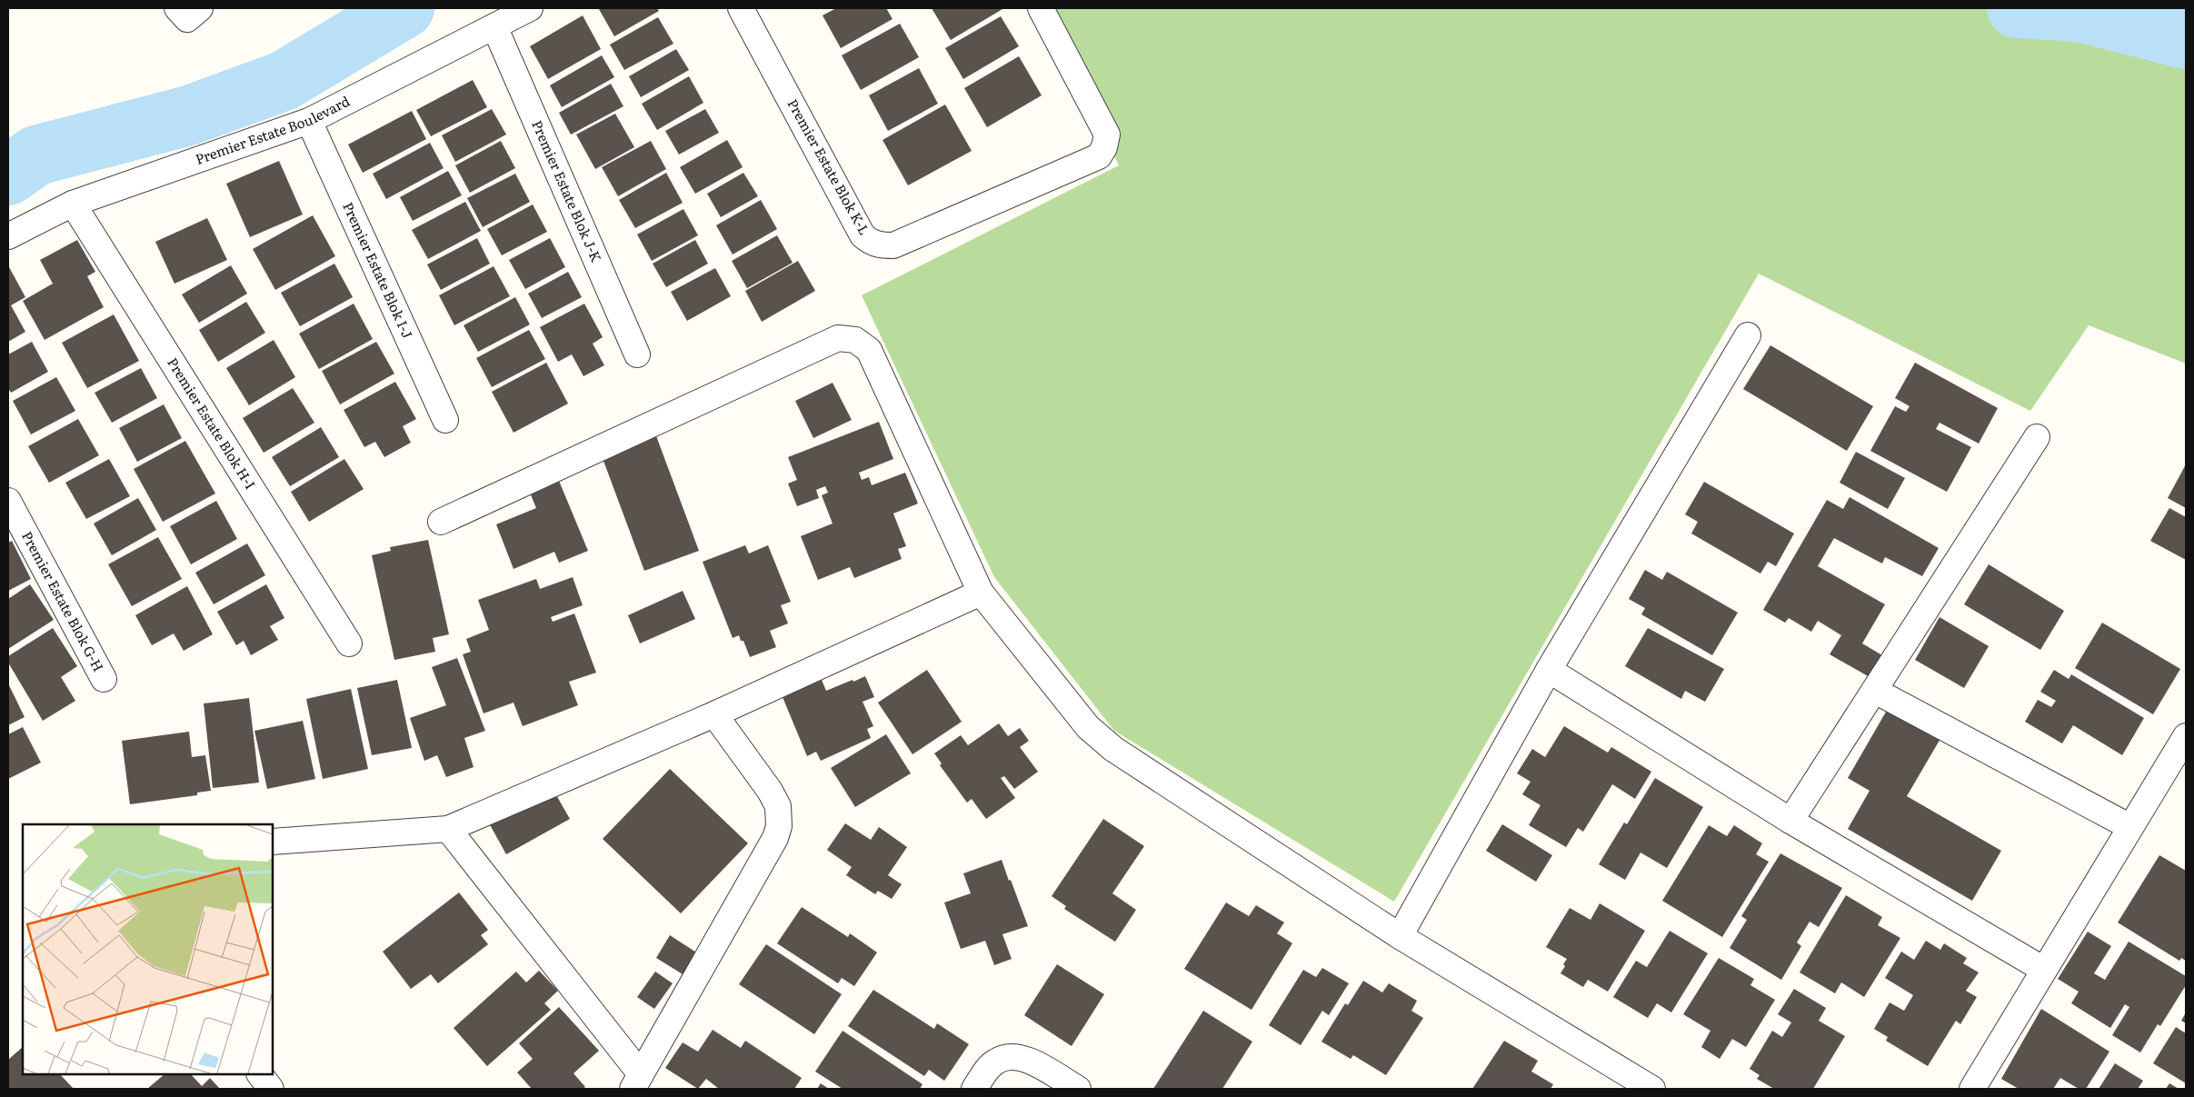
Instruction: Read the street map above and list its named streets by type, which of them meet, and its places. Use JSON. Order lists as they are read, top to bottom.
{
  "streets": {
    "street": [
      "Premier Estate Boulevard",
      "Premier Estate Blok K-L",
      "Premier Estate Blok J-K",
      "Premier Estate Blok I-J",
      "Premier Estate Blok H-I",
      "Premier Estate Blok G-H"
    ]
  },
  "crossings": [
    ["Premier Estate Boulevard", "Premier Estate Blok J-K"],
    ["Premier Estate Boulevard", "Premier Estate Blok I-J"],
    ["Premier Estate Boulevard", "Premier Estate Blok H-I"]
  ]
}
